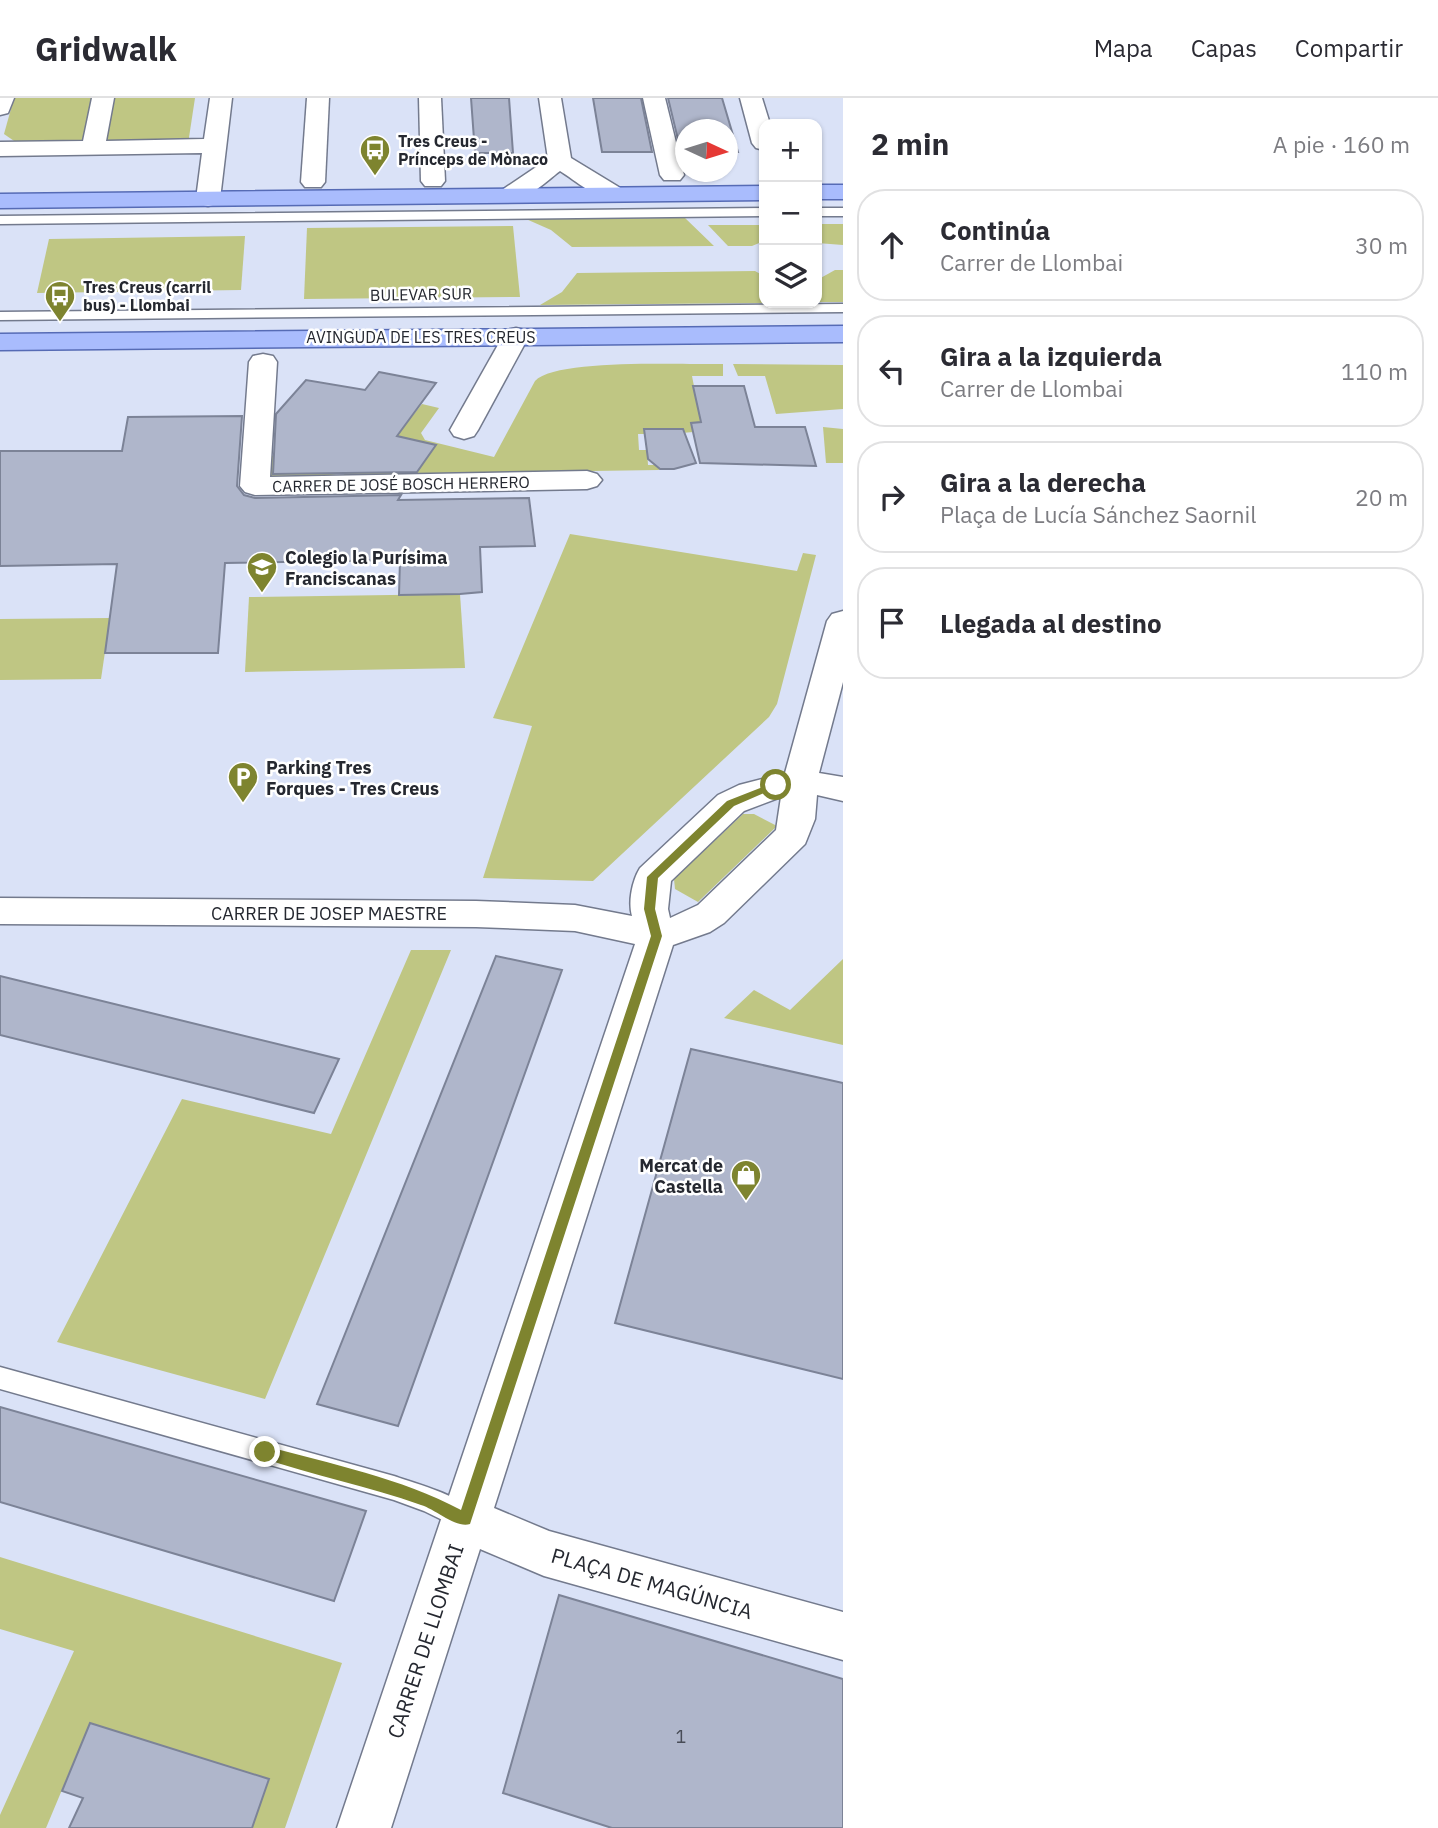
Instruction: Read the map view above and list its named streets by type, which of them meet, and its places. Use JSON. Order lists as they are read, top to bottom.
{
  "streets": {
    "main road": ["AVINGUDA DE LES TRES CREUS"],
    "street": [
      "CARRER DE JOSÉ BOSCH HERRERO",
      "CARRER DE JOSEP MAESTRE",
      "PLAÇA DE MAGÚNCIA",
      "CARRER DE LLOMBAI"
    ],
    "lane": ["BULEVAR SUR"]
  },
  "crossings": [
    ["CARRER DE JOSEP MAESTRE", "CARRER DE LLOMBAI"],
    ["PLAÇA DE MAGÚNCIA", "CARRER DE LLOMBAI"]
  ],
  "places": {
    "bus stop": ["Tres Creus - Prínceps de Mònaco", "Tres Creus (carril bus) - Llombai"],
    "school or university": ["Colegio la Purísima Franciscanas"],
    "parking": ["Parking Tres Forques - Tres Creus"],
    "shop": ["Mercat de Castella"]
  },
  "house_numbers": ["1"],
  "north": "right",
  "page": {
    "header": "Gridwalk",
    "nav": ["Mapa", "Capas", "Compartir"],
    "heading": ["2 min", "A pie · 160 m"],
    "map_buttons": ["+", "−"],
    "list": [
      ["Continúa", "Carrer de Llombai", "30 m"],
      ["Gira a la izquierda", "Carrer de Llombai", "110 m"],
      ["Gira a la derecha", "Plaça de Lucía Sánchez Saornil", "20 m"],
      "Llegada al destino"
    ]
  }
}
